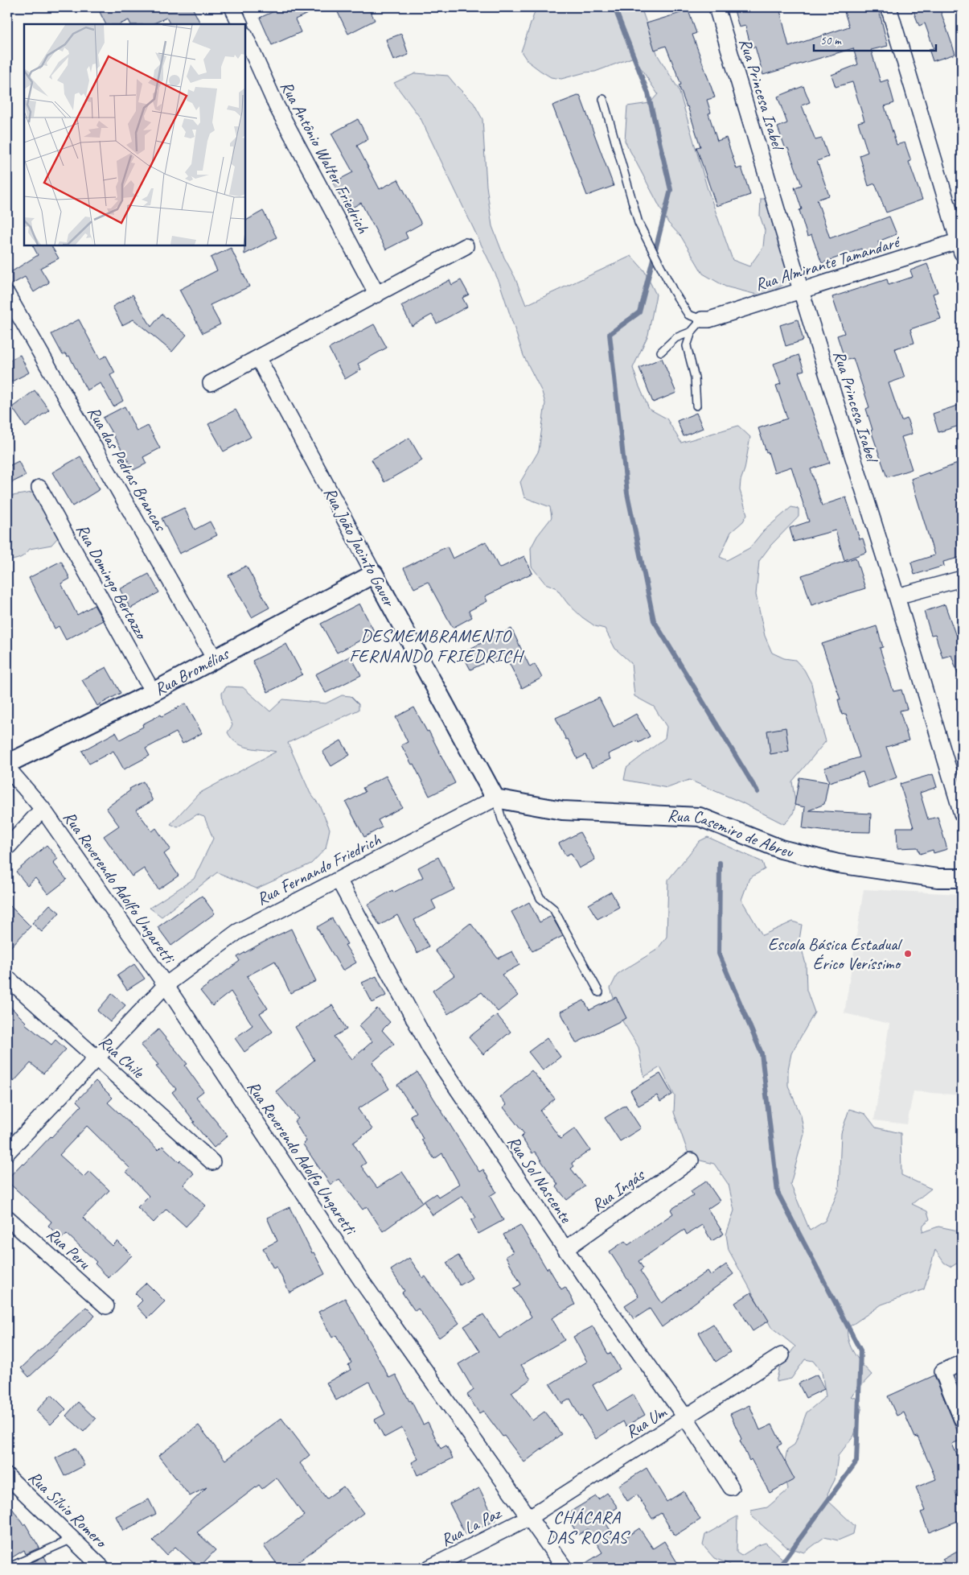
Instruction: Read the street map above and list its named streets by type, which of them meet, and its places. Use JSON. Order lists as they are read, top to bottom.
{
  "streets": {
    "street": [
      "Rua Princesa Isabel",
      "Rua Antônio Walter Friedrich",
      "Rua Almirante Tamandaré",
      "Rua das Pedras Brancas",
      "Rua João Jacinto Gauer",
      "Rua Domingo Bertazzo",
      "Rua Bromélias",
      "Rua Casemiro de Abreu",
      "Rua Fernando Friedrich",
      "Rua Reverendo Adolfo Ungaretti",
      "Rua Chile",
      "Rua Sol Nascente",
      "Rua Ingás",
      "Rua Peru",
      "Rua Um",
      "Rua Sílvio Romero",
      "Rua La Paz"
    ]
  },
  "crossings": [
    ["Rua Princesa Isabel", "Rua Almirante Tamandaré"],
    ["Rua das Pedras Brancas", "Rua Bromélias"],
    ["Rua João Jacinto Gauer", "Rua Bromélias"],
    ["Rua João Jacinto Gauer", "Rua Casemiro de Abreu"],
    ["Rua João Jacinto Gauer", "Rua Fernando Friedrich"],
    ["Rua Domingo Bertazzo", "Rua Bromélias"],
    ["Rua Casemiro de Abreu", "Rua Fernando Friedrich"],
    ["Rua Fernando Friedrich", "Rua Reverendo Adolfo Ungaretti"],
    ["Rua Fernando Friedrich", "Rua Chile"],
    ["Rua Fernando Friedrich", "Rua Sol Nascente"],
    ["Rua Reverendo Adolfo Ungaretti", "Rua Um"],
    ["Rua Reverendo Adolfo Ungaretti", "Rua La Paz"],
    ["Rua Sol Nascente", "Rua Ingás"],
    ["Rua Sol Nascente", "Rua Um"],
    ["Rua Um", "Rua La Paz"]
  ],
  "districts": ["DESMEMBRAMENTO FERNANDO FRIEDRICH", "CHÁCARA DAS ROSAS"],
  "places": ["Escola Básica Estadual Érico Veríssimo"],
  "scale_bar": "50 m"
}
